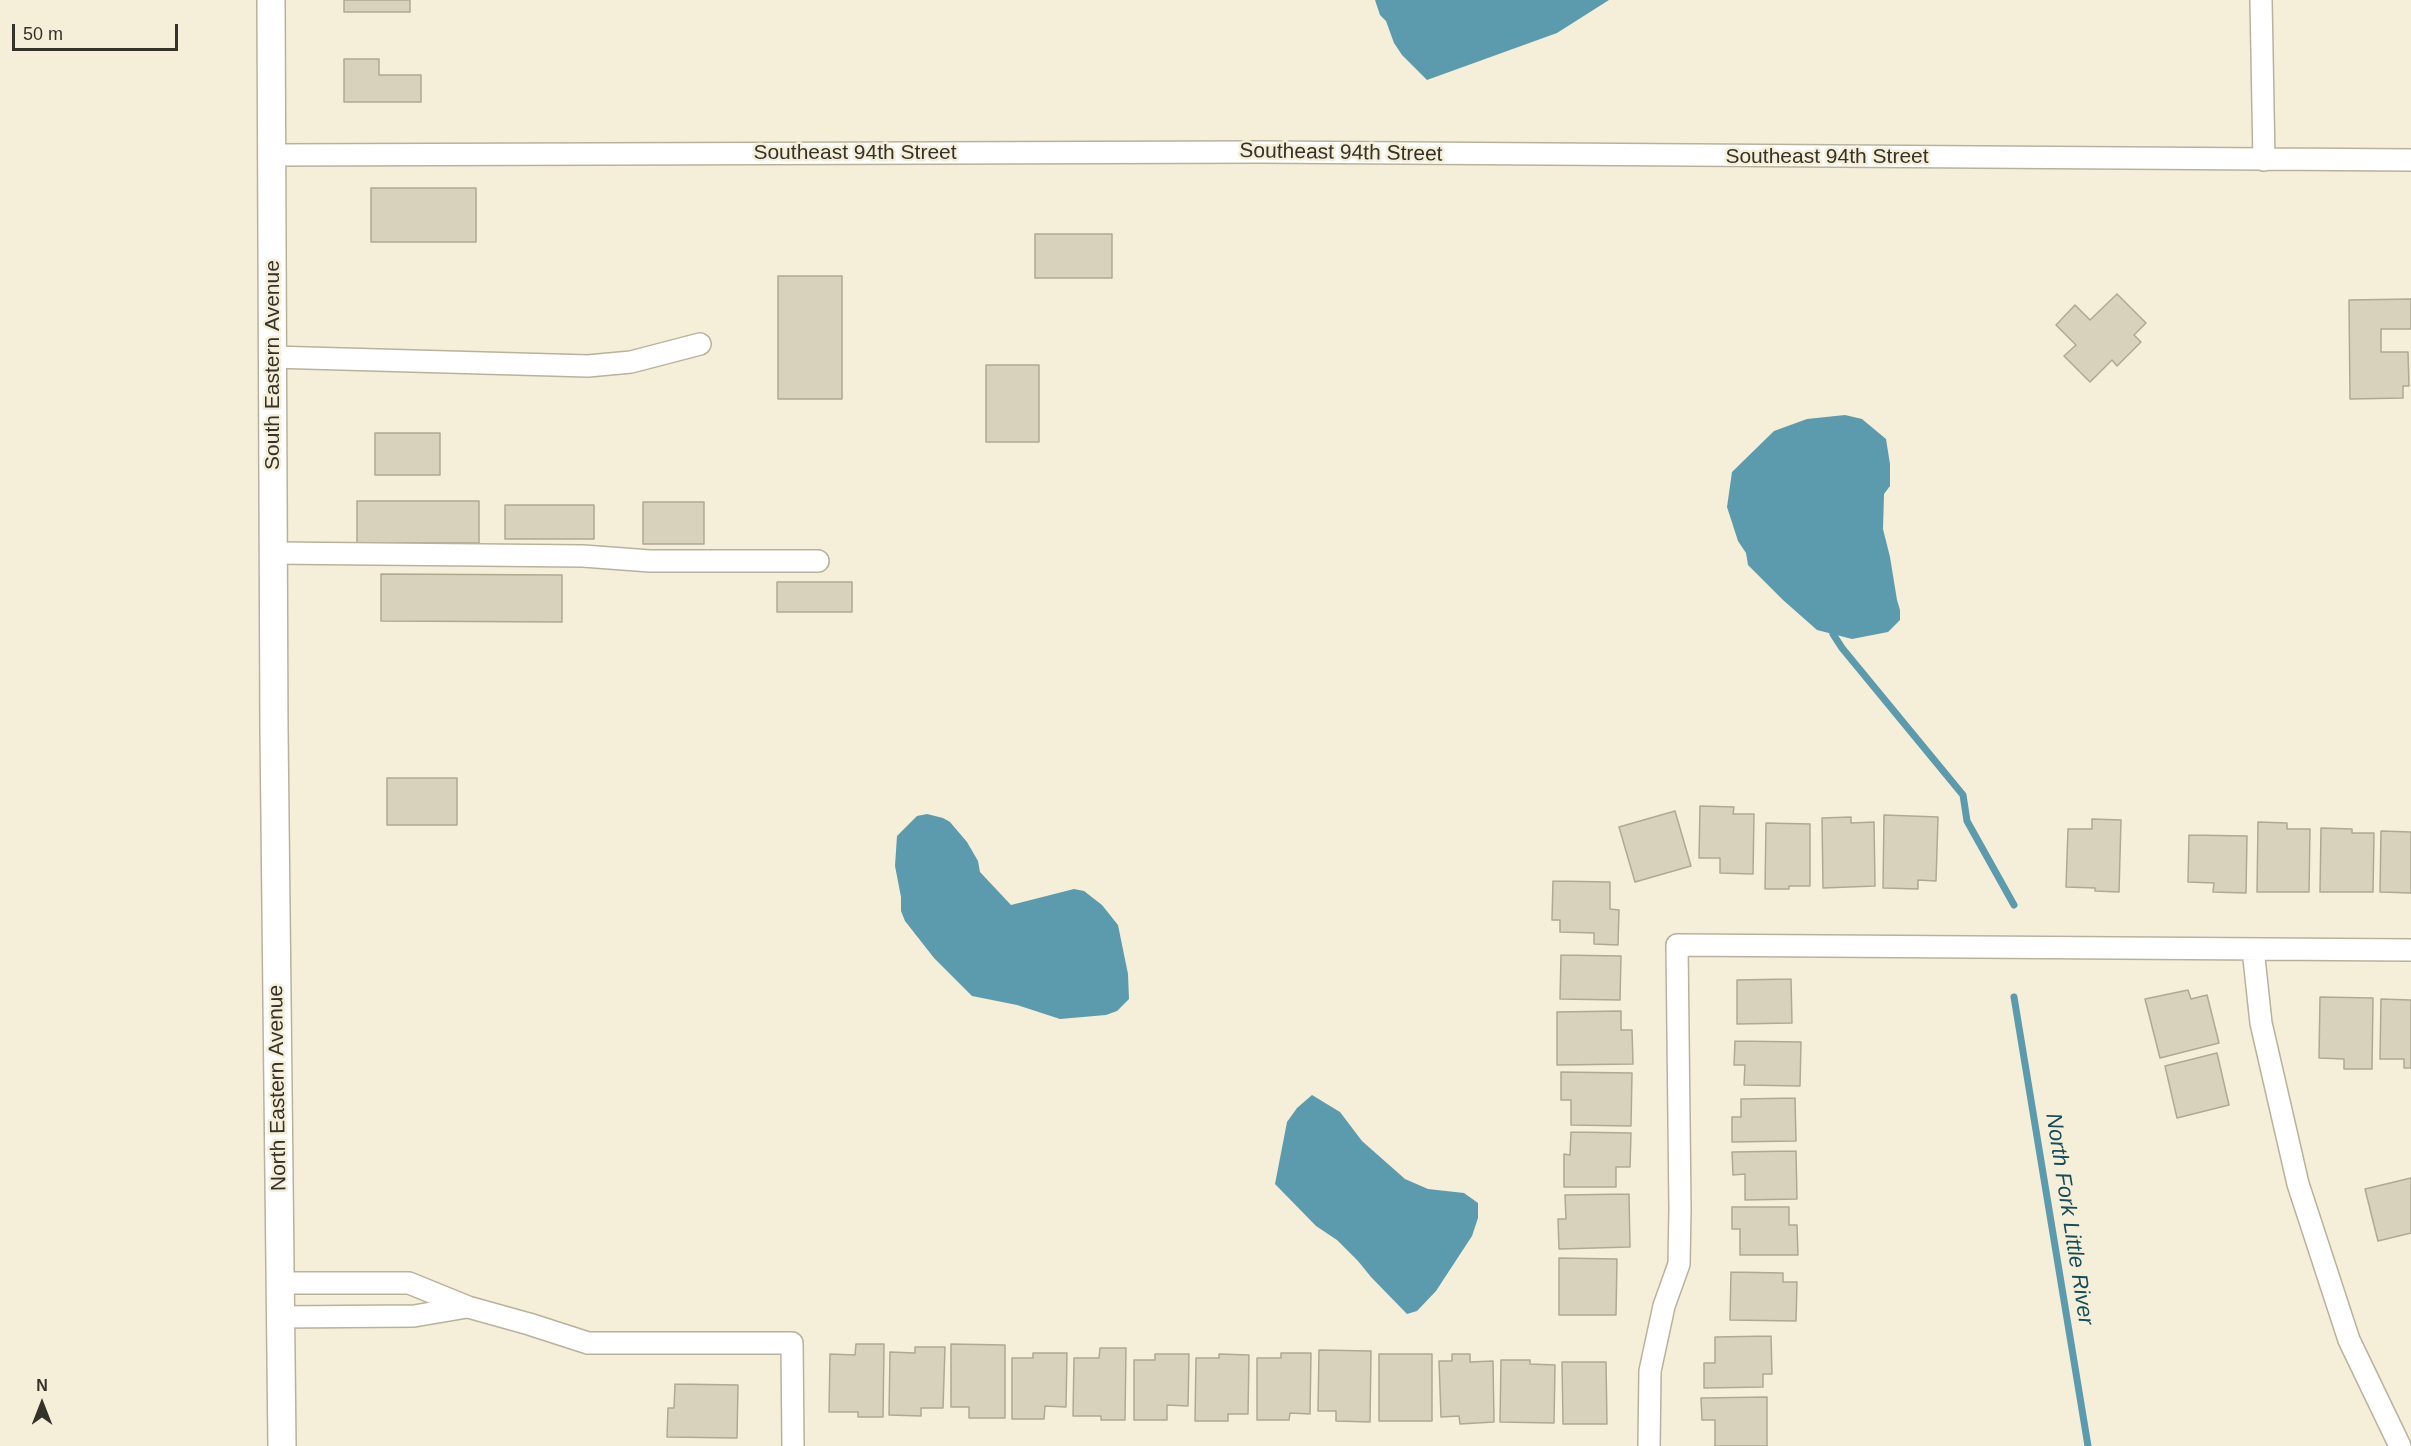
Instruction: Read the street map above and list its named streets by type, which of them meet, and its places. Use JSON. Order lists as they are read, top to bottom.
{
  "streets": {
    "main road": ["South Eastern Avenue", "North Eastern Avenue"],
    "street": ["Southeast 94th Street"]
  },
  "crossings": [
    ["Southeast 94th Street", "South Eastern Avenue"],
    ["South Eastern Avenue", "North Eastern Avenue"]
  ],
  "water": ["North Fork Little River"],
  "scale_bar": "50 m",
  "north": "top"
}
